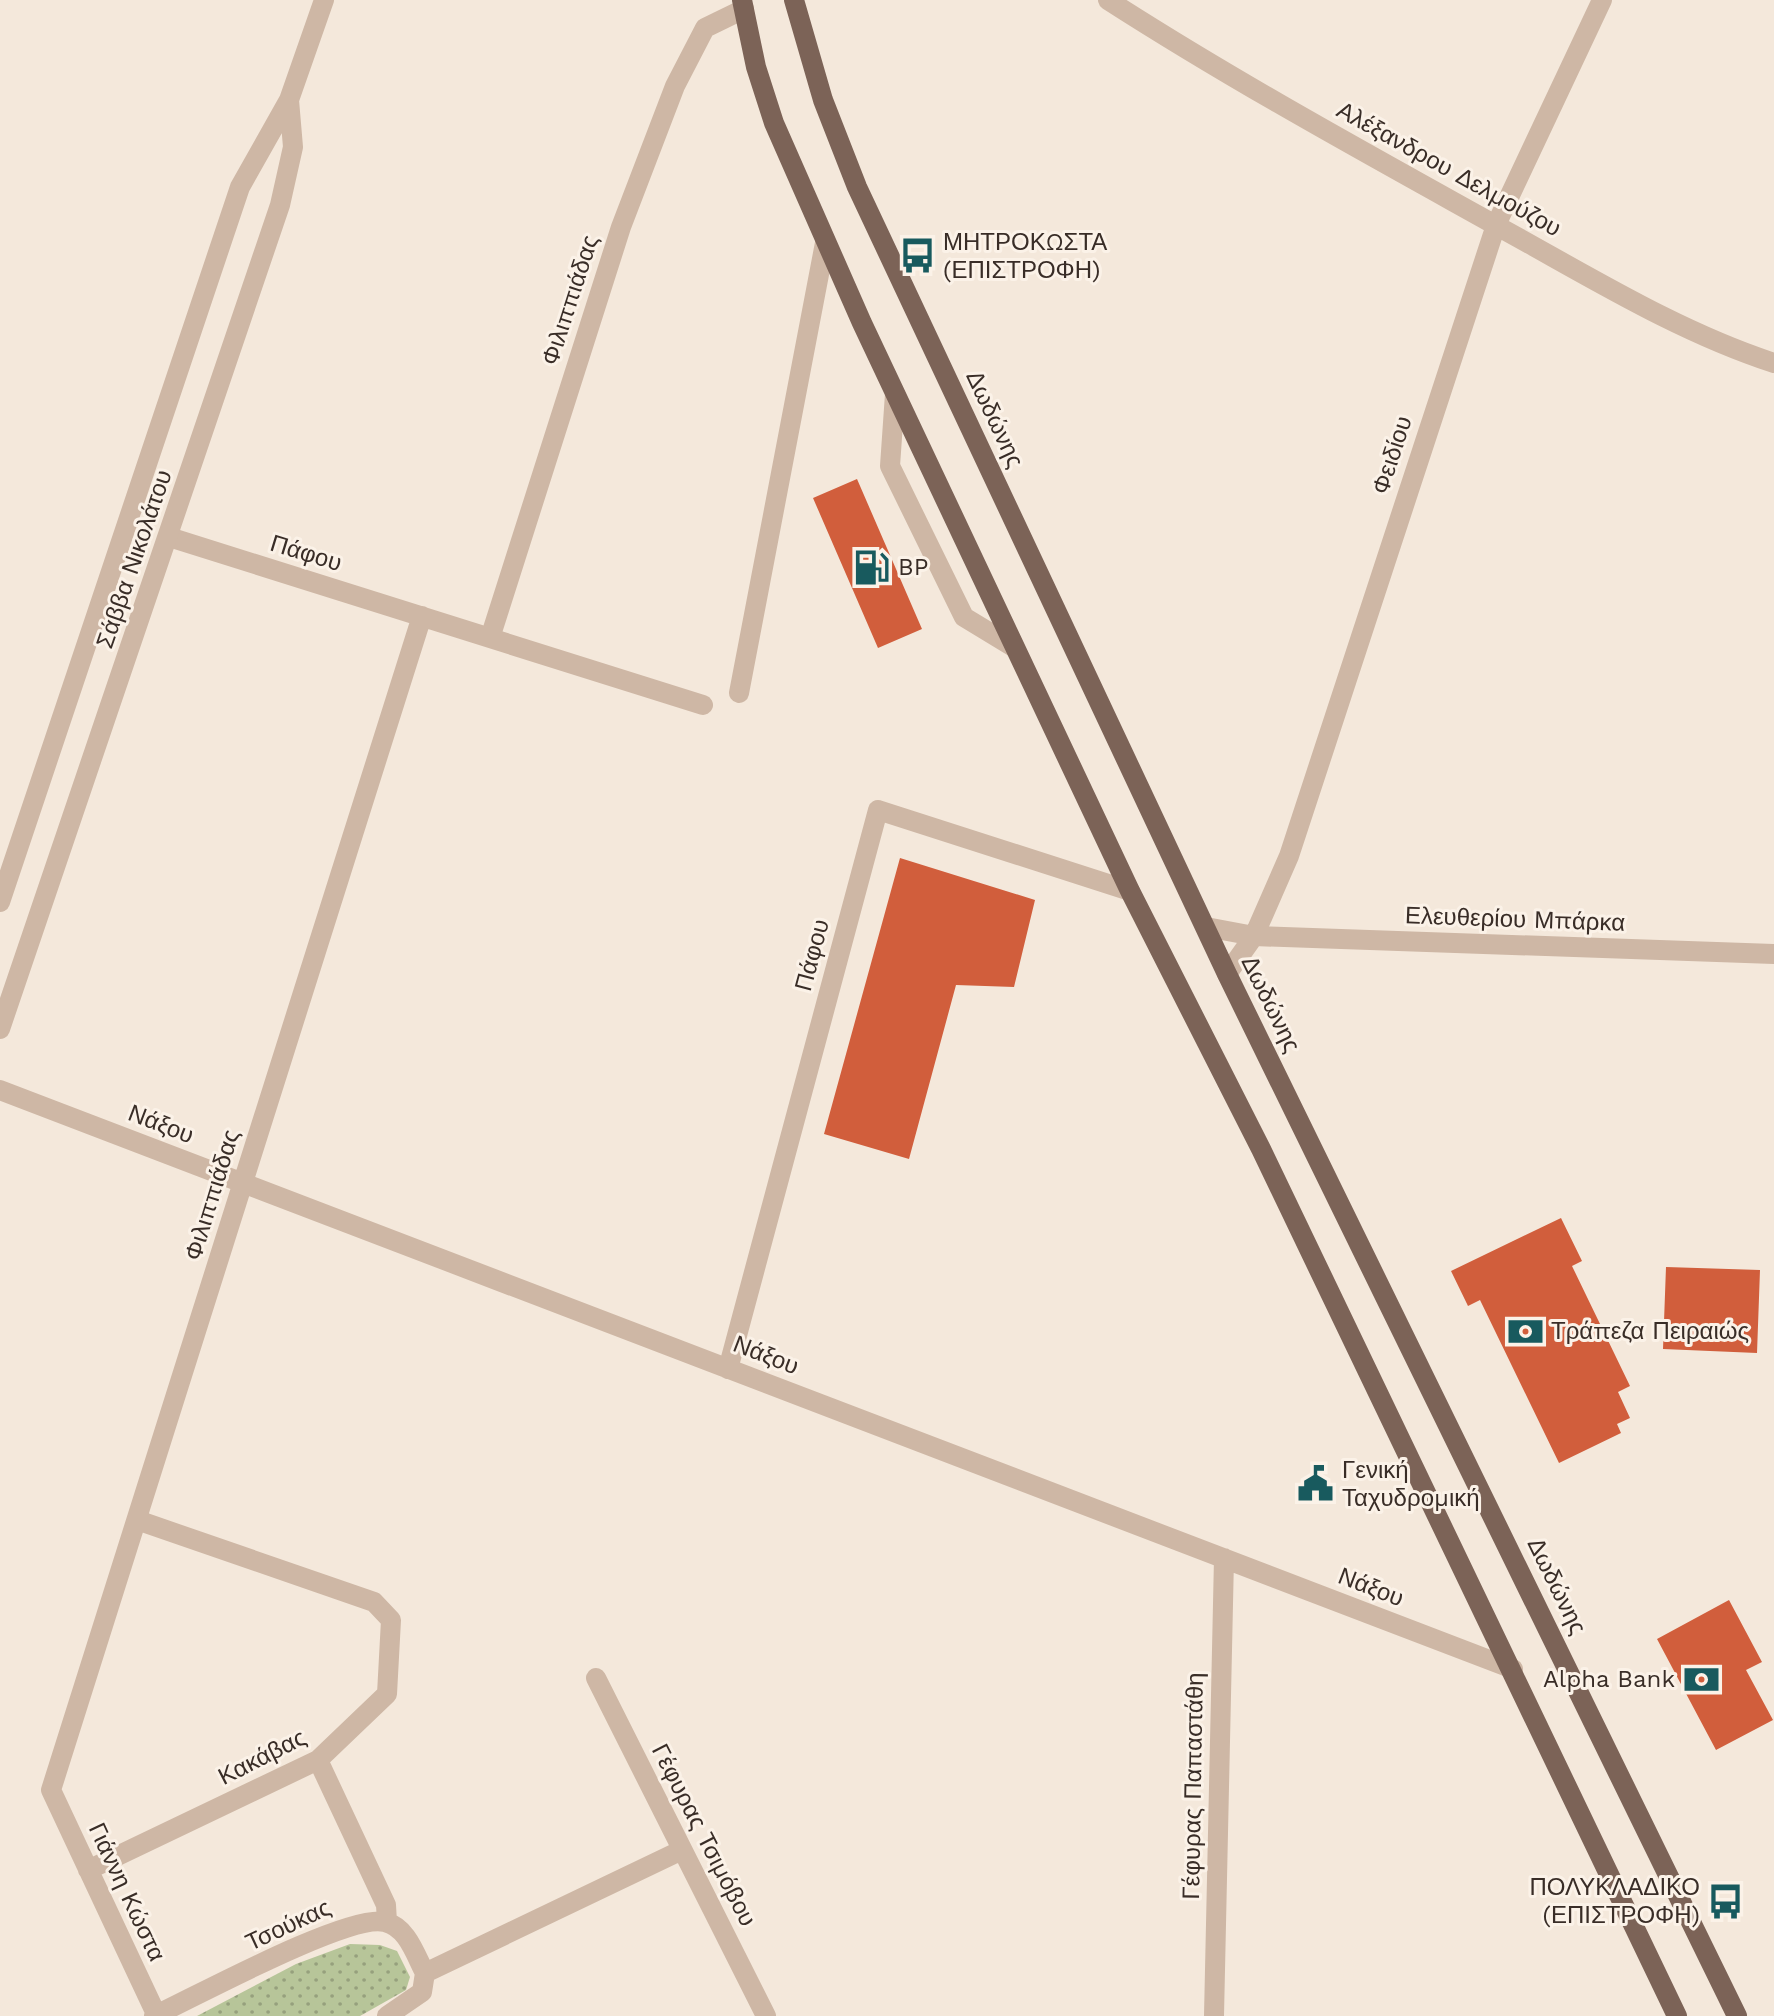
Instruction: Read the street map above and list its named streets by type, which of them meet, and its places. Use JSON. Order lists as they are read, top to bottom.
{
  "streets": {
    "main road": ["Δωδώνης"],
    "street": [
      "Αλέξανδρου Δελμούζου",
      "Φιλιππιάδας",
      "Φειδίου",
      "Πάφου",
      "Σάββα Νικολάτου",
      "Ελευθερίου Μπάρκα",
      "Νάξου",
      "Κακάβας",
      "Γέφυρας Παπαστάθη",
      "Γέφυρας Τσιμόβου",
      "Γιάννη Κώστα",
      "Τσούκας"
    ]
  },
  "crossings": [
    ["Αλέξανδρου Δελμούζου", "Φειδίου"],
    ["Φιλιππιάδας", "Πάφου"],
    ["Φιλιππιάδας", "Νάξου"],
    ["Φιλιππιάδας", "Κακάβας"],
    ["Φιλιππιάδας", "Γιάννη Κώστα"],
    ["Δωδώνης", "Φειδίου"],
    ["Δωδώνης", "Ελευθερίου Μπάρκα"],
    ["Φειδίου", "Ελευθερίου Μπάρκα"],
    ["Πάφου", "Σάββα Νικολάτου"],
    ["Πάφου", "Νάξου"],
    ["Νάξου", "Γέφυρας Παπαστάθη"],
    ["Κακάβας", "Γιάννη Κώστα"],
    ["Γιάννη Κώστα", "Τσούκας"]
  ],
  "places": {
    "bus stop": ["ΜΗΤΡΟΚΩΣΤΑ (ΕΠΙΣΤΡΟΦΗ)", "ΠΟΛΥΚΛΑΔΙΚΟ (ΕΠΙΣΤΡΟΦΗ)"],
    "fuel station": ["BP"],
    "bank": ["Τράπεζα Πειραιώς", "Alpha Bank"],
    "public building": ["Γενική Ταχυδρομική"]
  }
}
